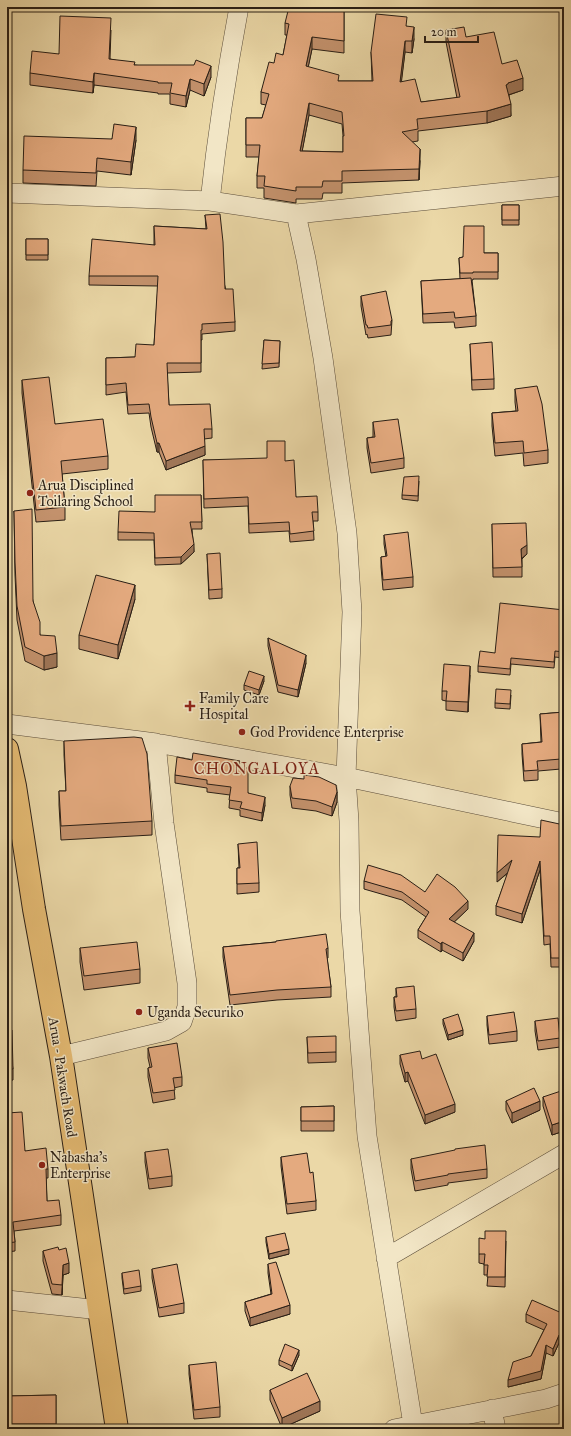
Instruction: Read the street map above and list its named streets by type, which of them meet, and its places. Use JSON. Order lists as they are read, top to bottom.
{
  "streets": {
    "main road": ["Arua - Pakwach Road"]
  },
  "districts": ["CHONGALOYA"],
  "places": {
    "other": [
      "Arua Disciplined Toilaring School",
      "God Providence Enterprise",
      "Uganda Securiko",
      "Nabasha's Enterprise"
    ],
    "health": ["Family Care Hospital"]
  },
  "scale_bar": "20 m"
}
